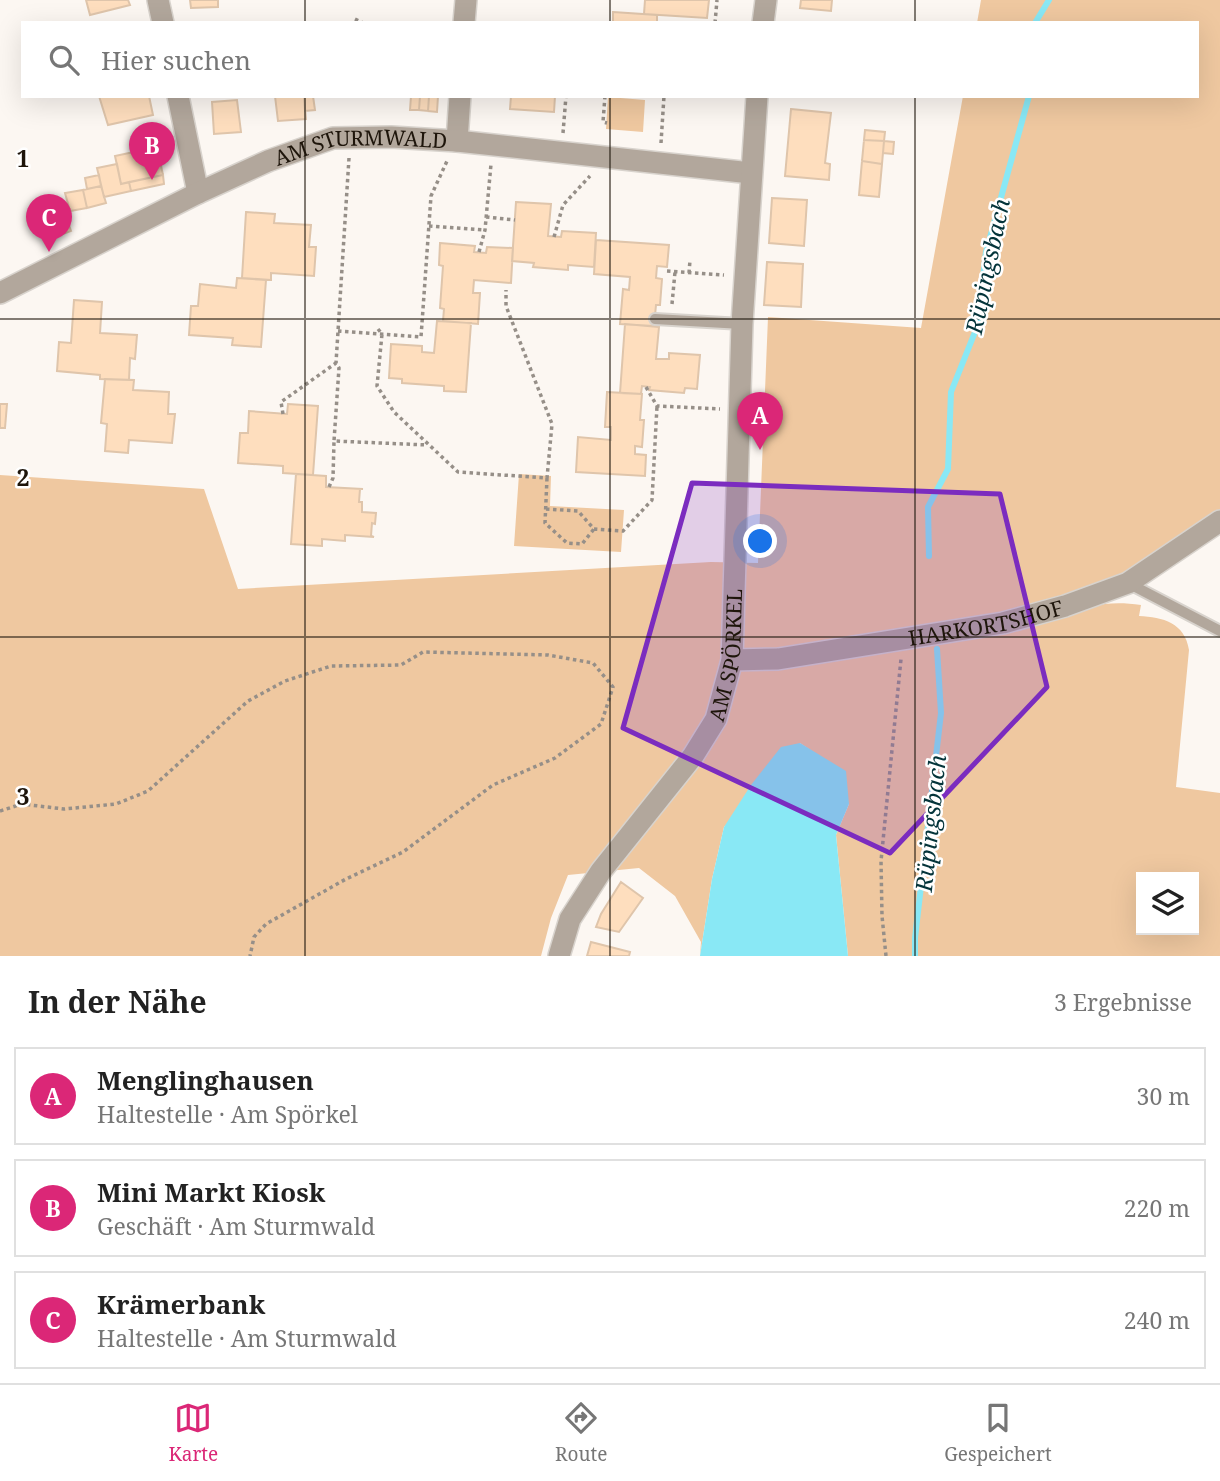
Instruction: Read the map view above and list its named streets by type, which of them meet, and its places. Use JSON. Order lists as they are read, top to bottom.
{
  "streets": {
    "street": ["AM STURMWALD", "HARKORTSHOF", "AM SPÖRKEL"]
  },
  "crossings": [
    ["AM STURMWALD", "AM SPÖRKEL"],
    ["HARKORTSHOF", "AM SPÖRKEL"]
  ],
  "water": ["Rüpingsbach"],
  "page": {
    "search": "Hier suchen",
    "pins": ["B", "C", "A"],
    "heading": ["In der Nähe", "3 Ergebnisse"],
    "list": [
      {
        "mark": "A",
        "name": "Menglinghausen",
        "note": "Haltestelle · Am Spörkel",
        "value": "30 m"
      },
      {
        "mark": "B",
        "name": "Mini Markt Kiosk",
        "note": "Geschäft · Am Sturmwald",
        "value": "220 m"
      },
      {
        "mark": "C",
        "name": "Krämerbank",
        "note": "Haltestelle · Am Sturmwald",
        "value": "240 m"
      }
    ],
    "nav": ["Karte", "Route", "Gespeichert"]
  },
  "grid": {
    "rows": ["1", "2", "3"]
  }
}
